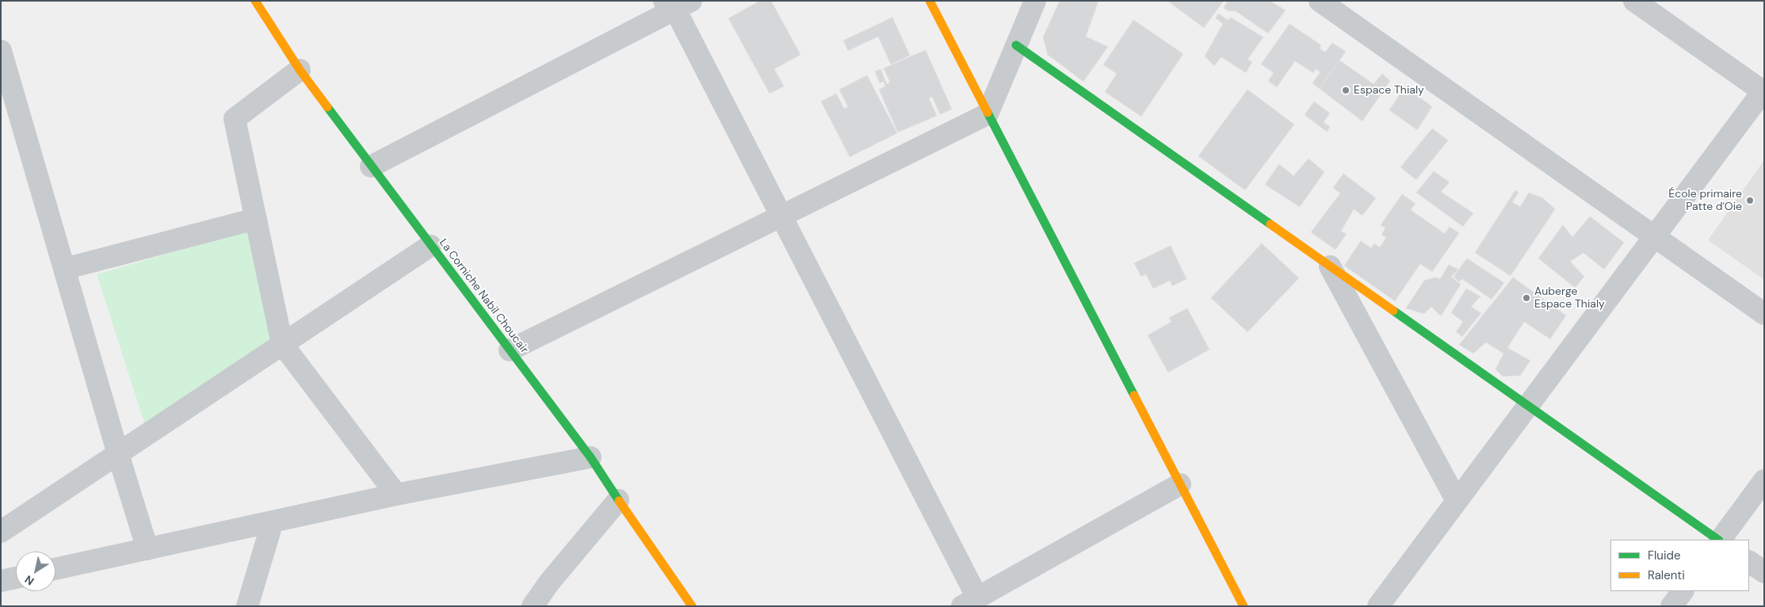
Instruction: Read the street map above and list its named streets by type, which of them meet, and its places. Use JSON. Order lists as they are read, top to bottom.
{
  "streets": {
    "street": ["La Corniche Nabil Choucair"]
  },
  "places": ["Espace Thialy", "École primaire Patte d'Oie", "Auberge Espace Thialy"],
  "legend": ["Fluide", "Ralenti"],
  "north": "bottom left"
}
